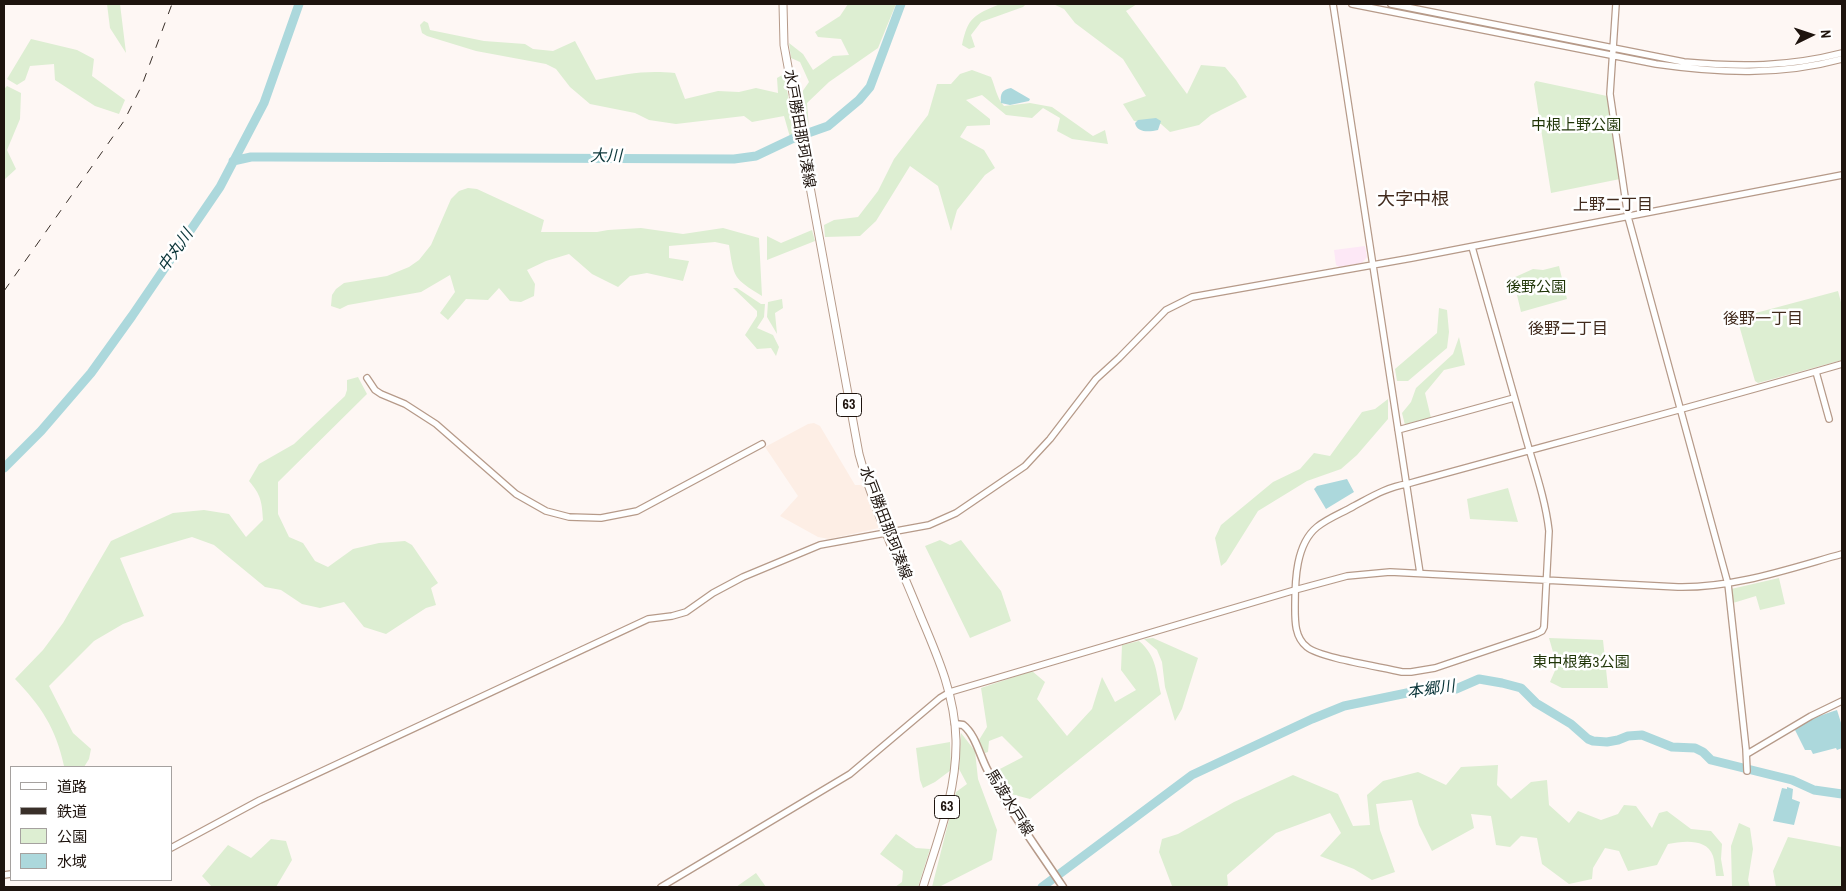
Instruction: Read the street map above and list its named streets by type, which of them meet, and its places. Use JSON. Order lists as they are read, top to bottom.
{
  "streets": {
    "main road": ["水戸勝田那珂湊線", "63", "馬渡水戸線"]
  },
  "crossings": [
    ["水戸勝田那珂湊線", "馬渡水戸線"]
  ],
  "districts": [
    "大字中根",
    "上野二丁目",
    "後野一丁目",
    "後野二丁目"
  ],
  "water": ["大川", "中丸川", "本郷川"],
  "parks": ["中根上野公園", "後野公園", "東中根第3公園"],
  "legend": [
    "道路",
    "鉄道",
    "公園",
    "水域"
  ],
  "north": "right"
}
